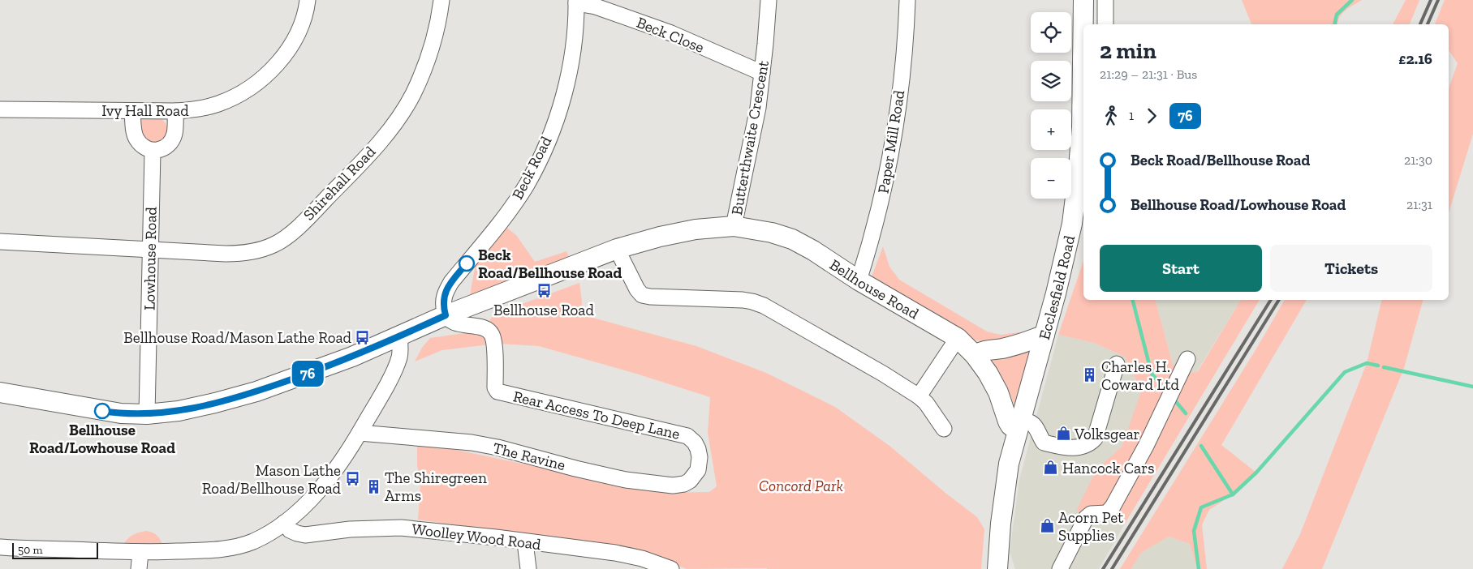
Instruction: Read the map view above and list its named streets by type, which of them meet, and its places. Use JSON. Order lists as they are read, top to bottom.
{
  "streets": {
    "main road": ["Ecclesfield Road", "Bellhouse Road"],
    "street": [
      "Beck Close",
      "Ivy Hall Road",
      "Butterthwaite Crescent",
      "Paper Mill Road",
      "Beck Road",
      "Shirehall Road",
      "Lowhouse Road",
      "Rear Access To Deep Lane",
      "The Ravine",
      "Woolley Wood Road"
    ]
  },
  "crossings": [
    ["Beck Close", "Butterthwaite Crescent"],
    ["Beck Close", "Beck Road"],
    ["Ivy Hall Road", "Lowhouse Road"],
    ["Butterthwaite Crescent", "Bellhouse Road"],
    ["Paper Mill Road", "Bellhouse Road"],
    ["Beck Road", "Bellhouse Road"],
    ["Beck Road", "Rear Access To Deep Lane"],
    ["Shirehall Road", "Lowhouse Road"],
    ["Lowhouse Road", "Bellhouse Road"],
    ["Ecclesfield Road", "Bellhouse Road"],
    ["Bellhouse Road", "Rear Access To Deep Lane"],
    ["Rear Access To Deep Lane", "The Ravine"]
  ],
  "parks": ["Concord Park"],
  "places": {
    "other": ["Beck Road/Bellhouse Road", "Bellhouse Road/Lowhouse Road"],
    "bus stop": ["Bellhouse Road", "Bellhouse Road/Mason Lathe Road", "Mason Lathe Road/Bellhouse Road"],
    "building": ["Charles H. Coward Ltd", "The Shiregreen Arms"],
    "shop": ["Volksgear", "Hancock Cars", "Acorn Pet Supplies"]
  },
  "lines": ["bus line 76"],
  "scale_bar": "50 m",
  "page": {
    "on_map": "76",
    "map_buttons": ["+", "−"],
    "heading": ["2 min", "21:29 – 21:31 · Bus", "£2.16"],
    "legs": ["1", "76"],
    "list": [
      {
        "name": "Beck Road/Bellhouse Road",
        "value": "21:30"
      },
      {
        "name": "Bellhouse Road/Lowhouse Road",
        "value": "21:31"
      }
    ],
    "buttons": ["Start", "Tickets"],
    "scale": "50 m"
  }
}
